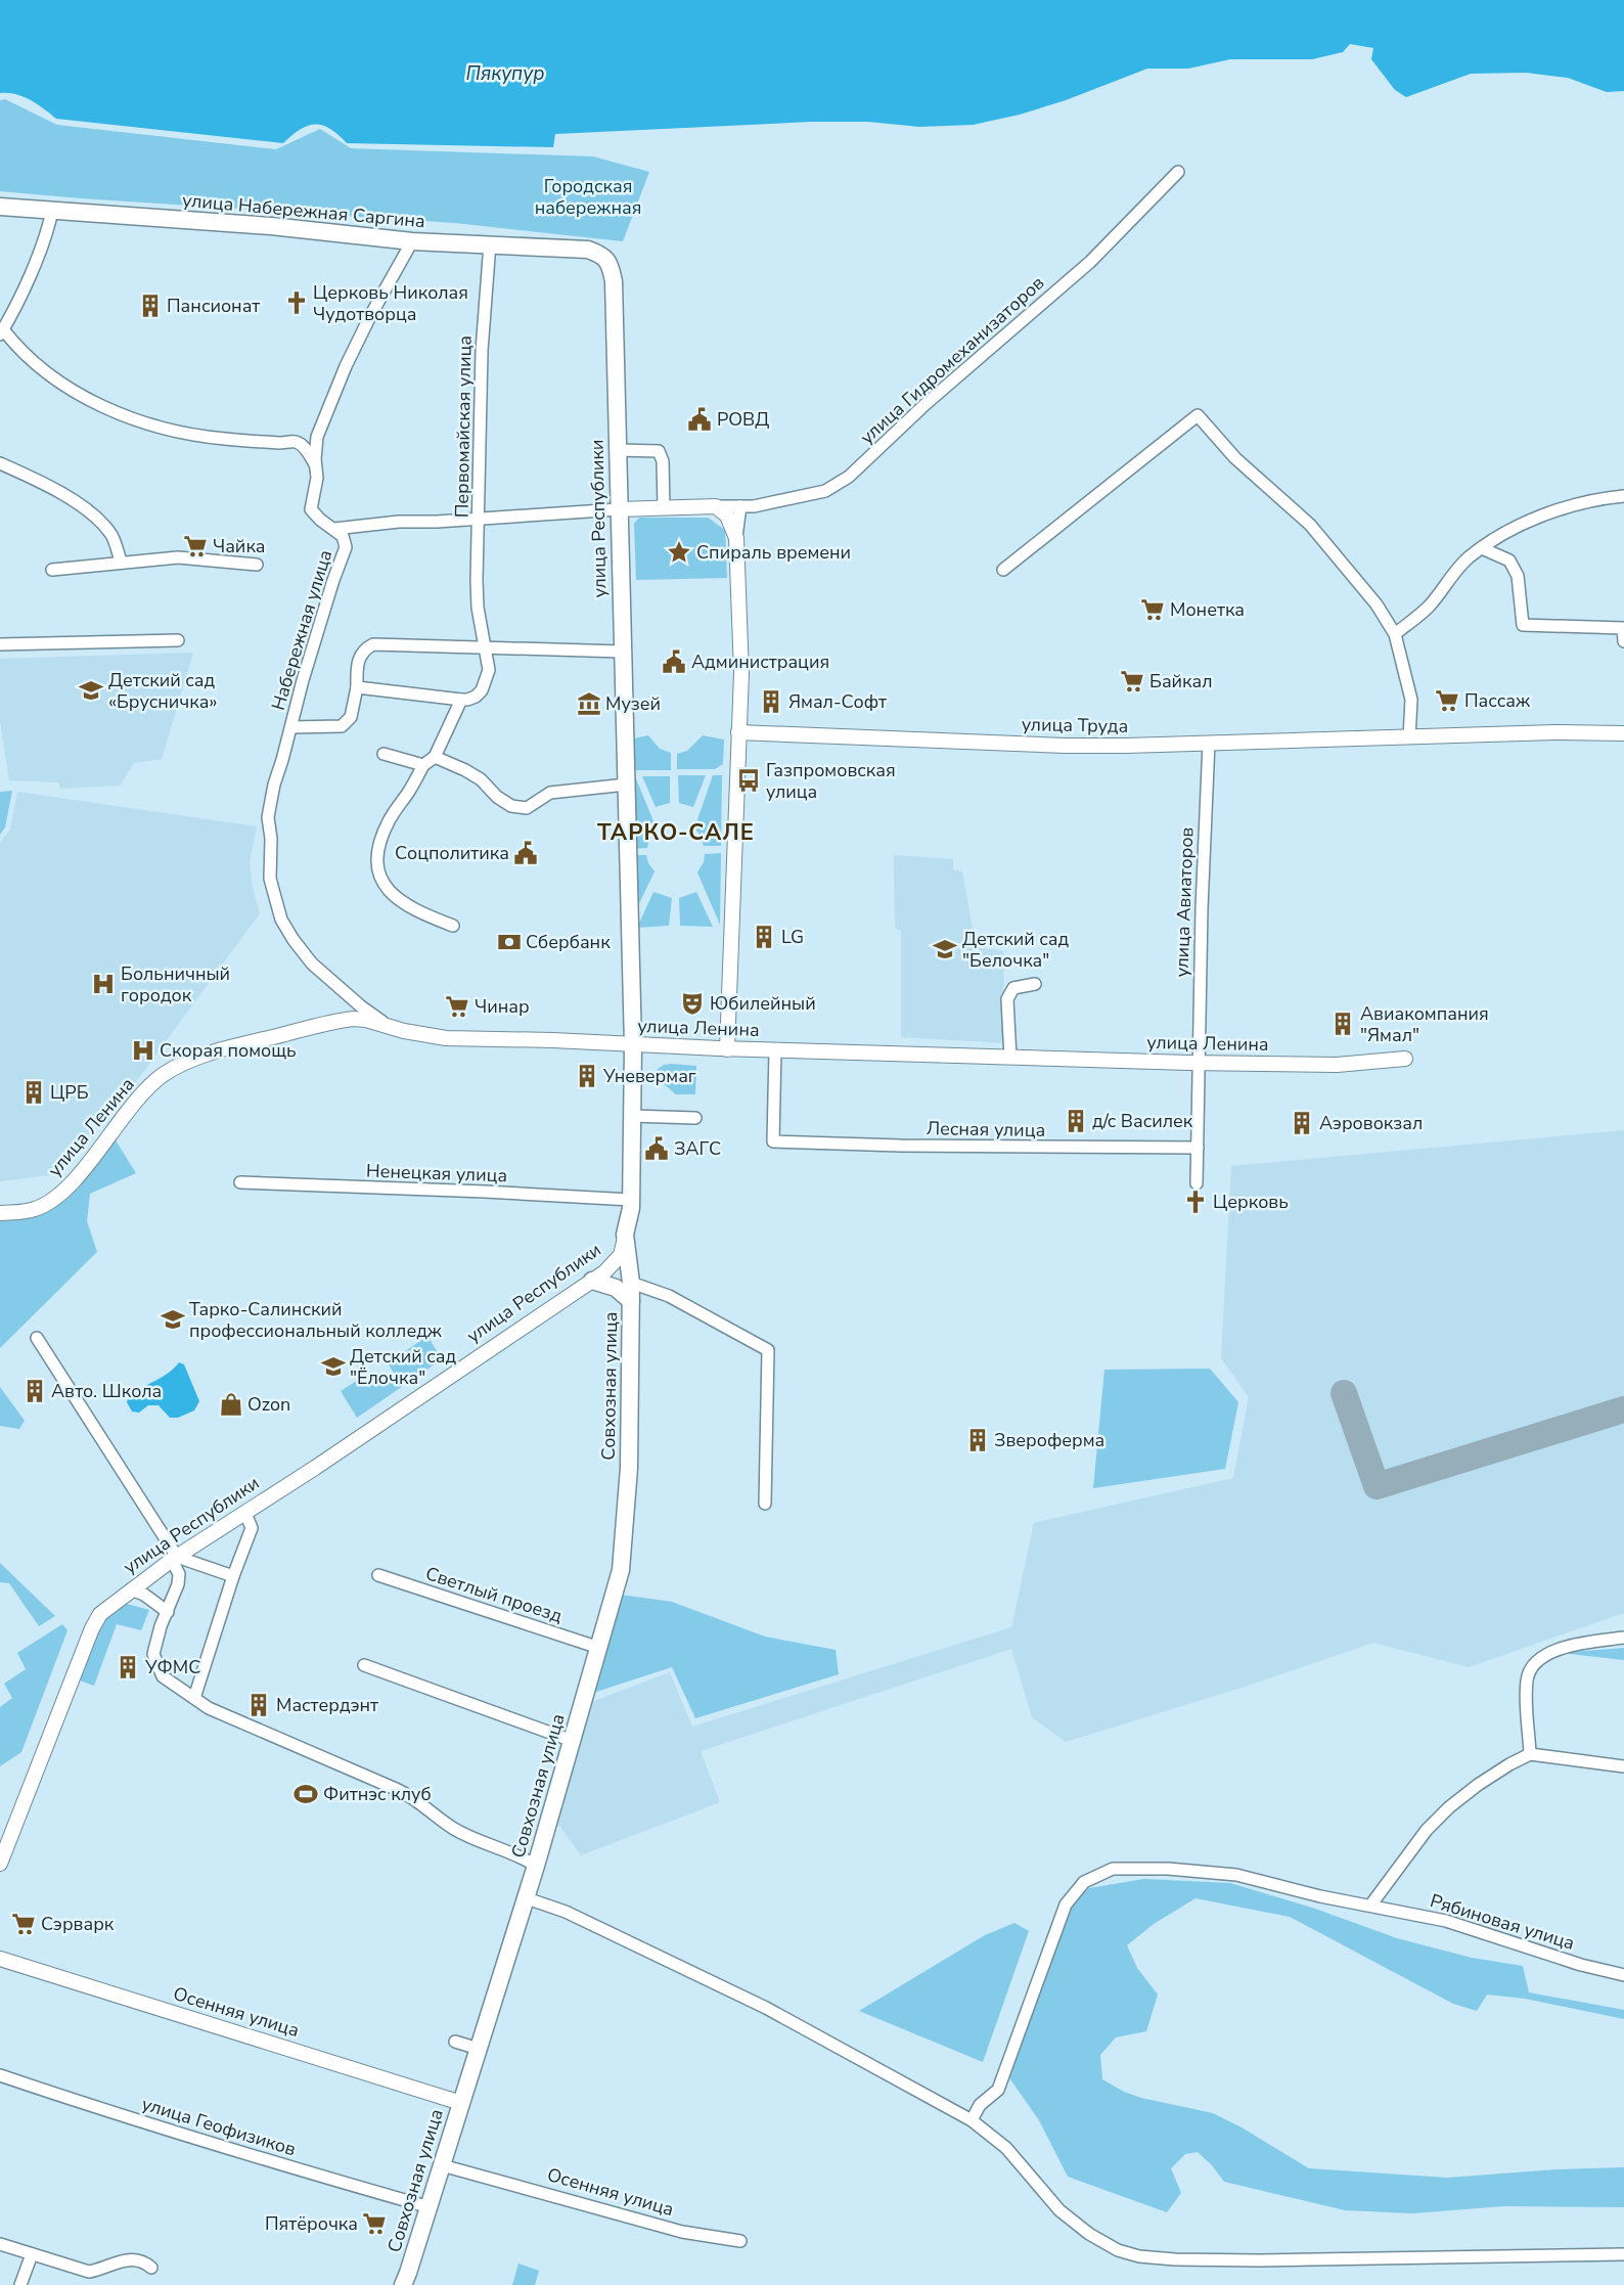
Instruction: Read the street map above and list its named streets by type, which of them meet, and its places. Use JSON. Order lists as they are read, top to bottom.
{
  "streets": {
    "main road": ["улица Набережная Саргина", "улица Республики", "Совхозная улица"],
    "street": [
      "улица Гидромеханизаторов",
      "Первомайская улица",
      "Набережная улица",
      "улица Труда",
      "улица Авиаторов",
      "улица Ленина",
      "Лесная улица",
      "Ненецкая улица",
      "Светлый проезд",
      "Рябиновая улица",
      "Осенняя улица",
      "улица Геофизиков"
    ]
  },
  "crossings": [
    ["улица Набережная Саргина", "Первомайская улица"],
    ["улица Набережная Саргина", "улица Республики"],
    ["улица Набережная Саргина", "Набережная улица"],
    ["улица Республики", "улица Ленина"],
    ["улица Республики", "Ненецкая улица"],
    ["улица Республики", "Совхозная улица"],
    ["Набережная улица", "улица Ленина"],
    ["улица Труда", "улица Авиаторов"],
    ["улица Авиаторов", "улица Ленина"],
    ["улица Авиаторов", "Лесная улица"],
    ["улица Ленина", "Лесная улица"],
    ["Совхозная улица", "Светлый проезд"],
    ["Совхозная улица", "Осенняя улица"],
    ["Совхозная улица", "улица Геофизиков"]
  ],
  "districts": ["ТАРКО-САЛЕ"],
  "water": ["Пякупур"],
  "parks": ["Городская набережная"],
  "places": {
    "church": ["Церковь Николая Чудотворца", "Церковь"],
    "building": [
      "Пансионат",
      "Ямал-Софт",
      "LG",
      "Авиакомпания \"Ямал\"",
      "Уневермаг",
      "ЦРБ",
      "д/с Василек",
      "Аэровокзал",
      "Авто. Школа",
      "Звероферма",
      "УФМС",
      "Мастердэнт"
    ],
    "public building": [
      "РОВД",
      "Администрация",
      "Соцполитика",
      "ЗАГС"
    ],
    "supermarket": [
      "Чайка",
      "Монетка",
      "Байкал",
      "Пассаж",
      "Чинар",
      "Сэрварк",
      "Пятёрочка"
    ],
    "place": ["Спираль времени"],
    "school or university": [
      "Детский сад «Брусничка»",
      "Детский сад \"Белочка\"",
      "Тарко-Салинский профессиональный колледж",
      "Детский сад \"Ёлочка\""
    ],
    "museum": ["Музей"],
    "bus stop": ["Газпромовская улица"],
    "bank": ["Сбербанк"],
    "hospital": ["Больничный городок", "Скорая помощь"],
    "theatre": ["Юбилейный"],
    "shop": ["Ozon"],
    "sports": ["Фитнэс клуб"]
  }
}
